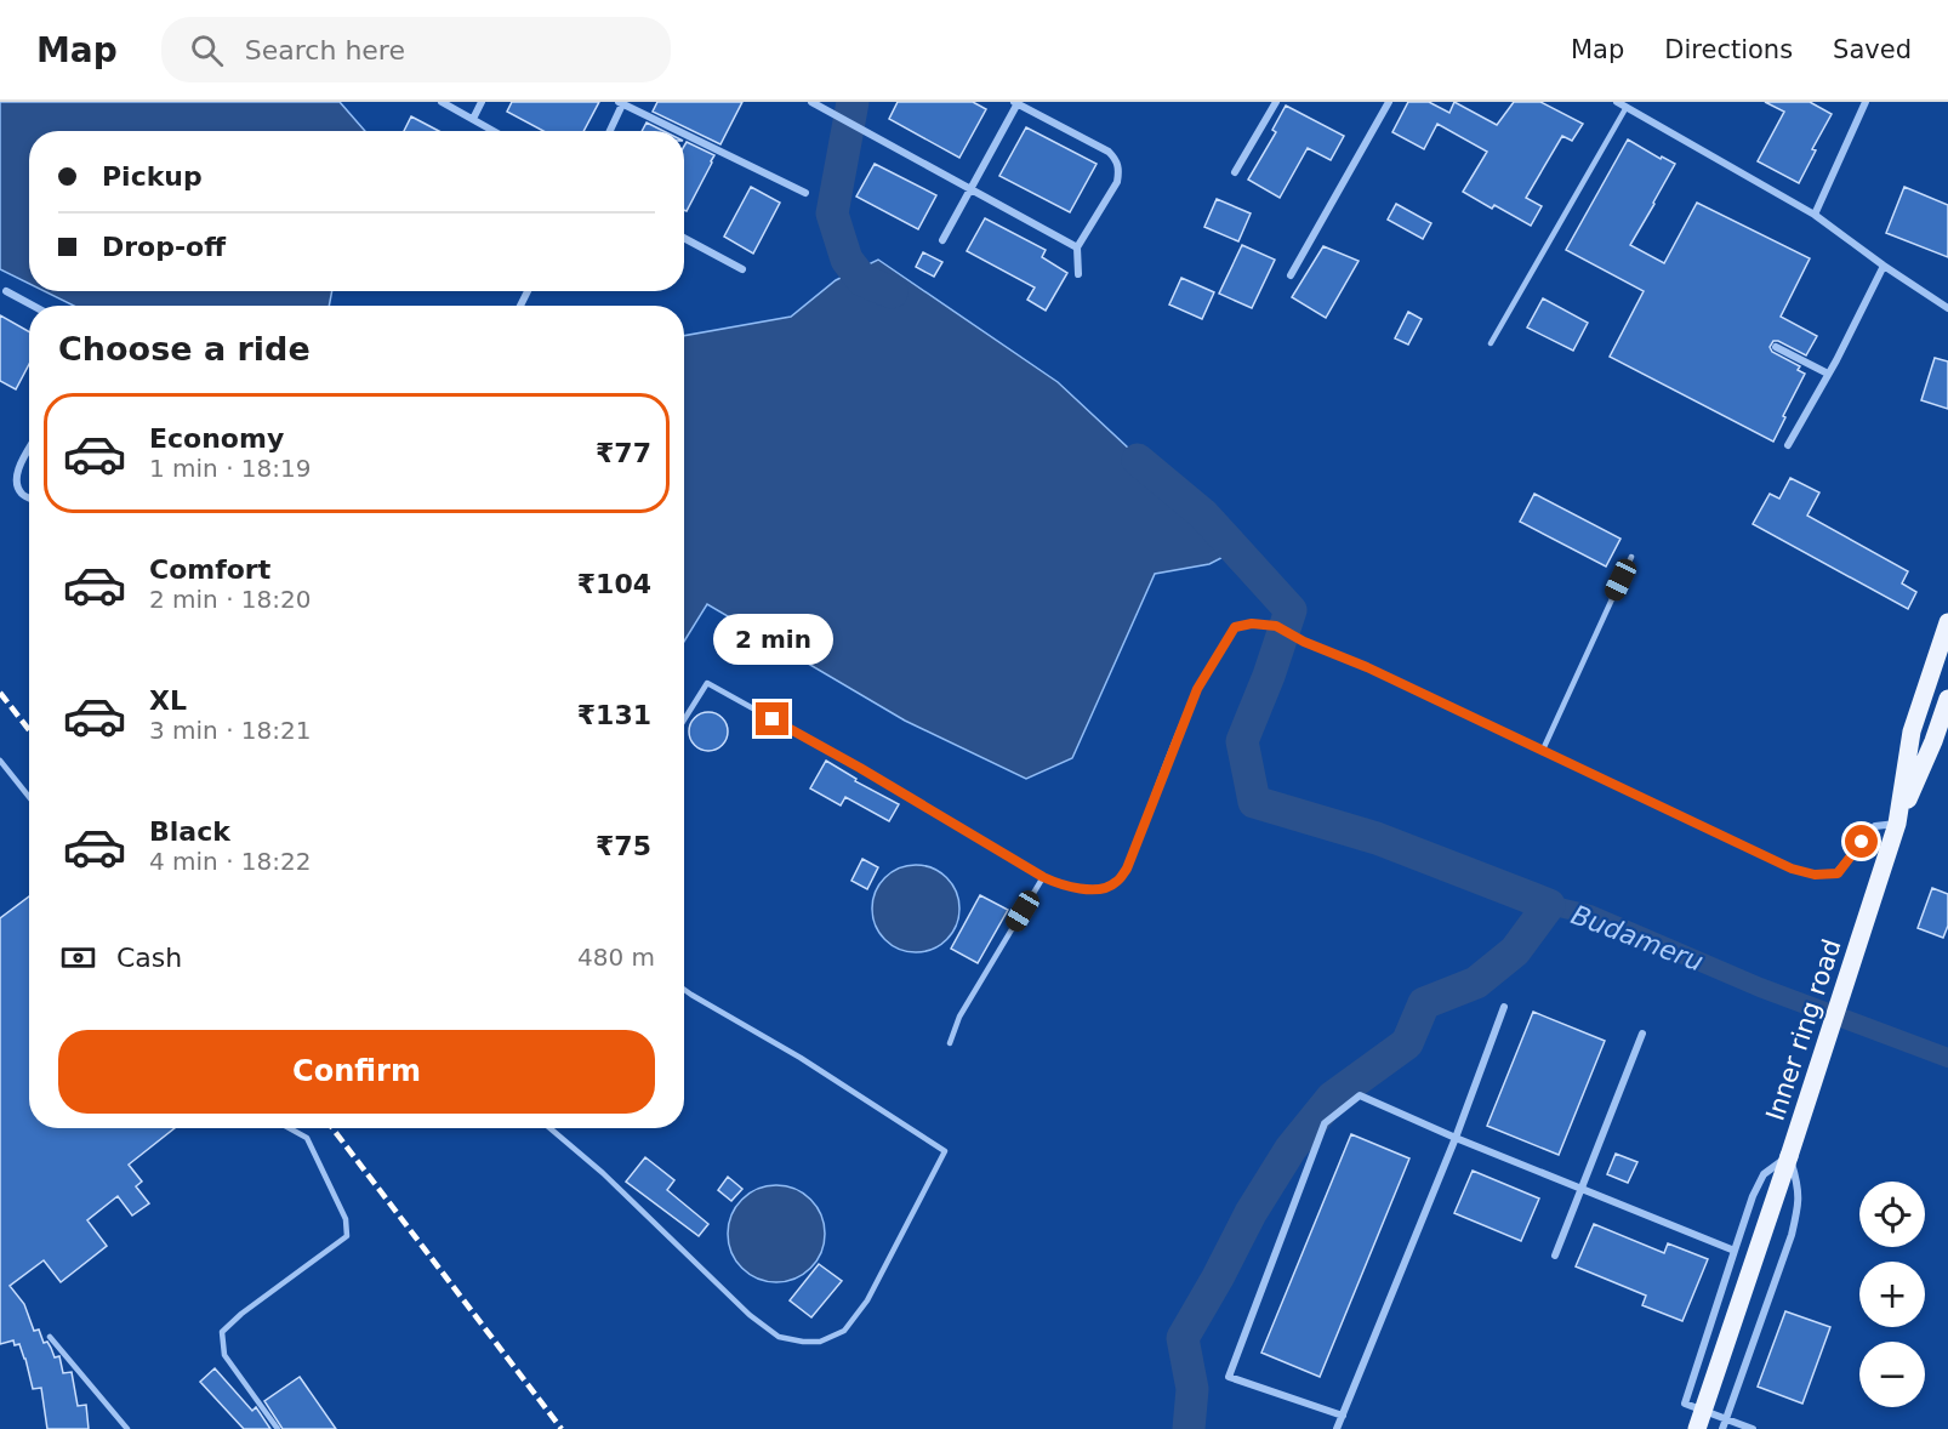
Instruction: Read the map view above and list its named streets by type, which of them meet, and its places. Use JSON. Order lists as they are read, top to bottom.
{
  "streets": {
    "main road": ["Inner ring road"]
  },
  "water": ["Budameru"],
  "page": {
    "header": "Map",
    "search": "Search here",
    "nav": ["Map", "Directions", "Saved"],
    "banner": ["Pickup", "Drop-off"],
    "heading": "Choose a ride",
    "list": [
      {
        "name": "Economy",
        "note": "1 min · 18:19",
        "value": "₹77"
      },
      {
        "name": "Comfort",
        "note": "2 min · 18:20",
        "value": "₹104"
      },
      {
        "name": "XL",
        "note": "3 min · 18:21",
        "value": "₹131"
      },
      {
        "name": "Black",
        "note": "4 min · 18:22",
        "value": "₹75"
      }
    ],
    "bubble": "2 min",
    "pay": ["Cash", "480 m"],
    "buttons": "Confirm",
    "map_buttons": ["+", "−"]
  }
}
